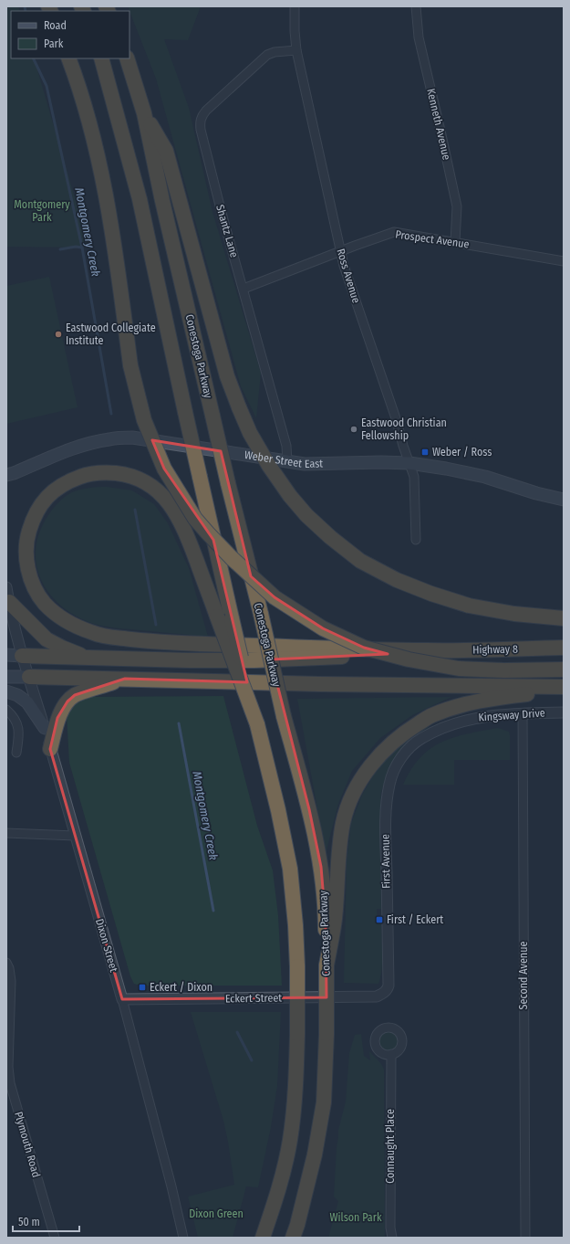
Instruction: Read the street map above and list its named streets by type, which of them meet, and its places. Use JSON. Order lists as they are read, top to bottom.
{
  "streets": {
    "highway": ["Conestoga Parkway", "Highway 8"],
    "main road": ["Weber Street East"],
    "street": [
      "Kenneth Avenue",
      "Shantz Lane",
      "Prospect Avenue",
      "Ross Avenue",
      "Kingsway Drive",
      "First Avenue",
      "Dixon Street",
      "Second Avenue",
      "Eckert Street",
      "Plymouth Road",
      "Connaught Place"
    ]
  },
  "crossings": [
    ["Kenneth Avenue", "Prospect Avenue"],
    ["Shantz Lane", "Prospect Avenue"],
    ["Shantz Lane", "Ross Avenue"],
    ["Shantz Lane", "Weber Street East"],
    ["Prospect Avenue", "Ross Avenue"],
    ["Ross Avenue", "Weber Street East"],
    ["Kingsway Drive", "First Avenue"],
    ["Kingsway Drive", "Second Avenue"],
    ["First Avenue", "Eckert Street"],
    ["Dixon Street", "Eckert Street"]
  ],
  "water": ["Montgomery Creek"],
  "parks": ["Montgomery Park", "Dixon Green", "Wilson Park"],
  "places": {
    "other": ["Eastwood Collegiate Institute", "Eastwood Christian Fellowship"],
    "transit": ["Weber / Ross", "First / Eckert", "Eckert / Dixon"]
  },
  "legend": ["Road", "Park"],
  "scale_bar": "50 m"
}
